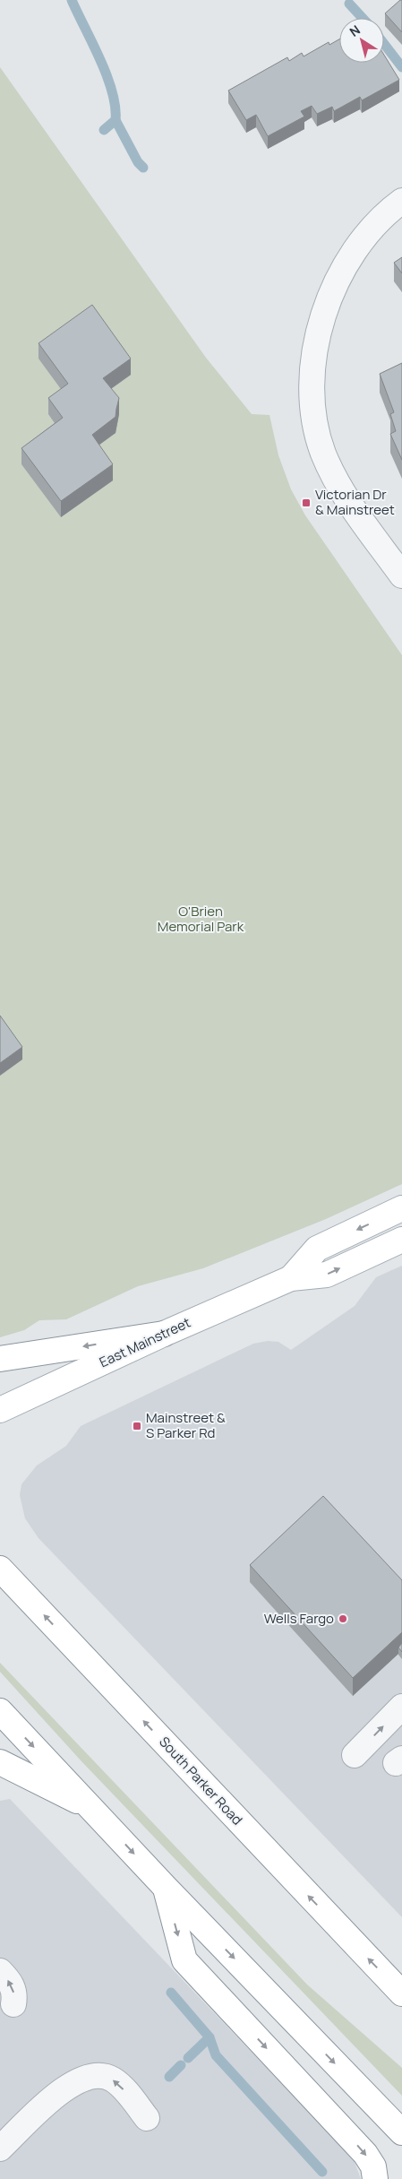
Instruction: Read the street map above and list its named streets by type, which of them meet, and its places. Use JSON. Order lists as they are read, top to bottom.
{
  "streets": {
    "main road": ["East Mainstreet", "South Parker Road"]
  },
  "parks": ["O'Brien Memorial Park"],
  "places": {
    "transit": ["Victorian Dr & Mainstreet", "Mainstreet & S Parker Rd"],
    "other": ["Wells Fargo"]
  },
  "north": "top left"
}
